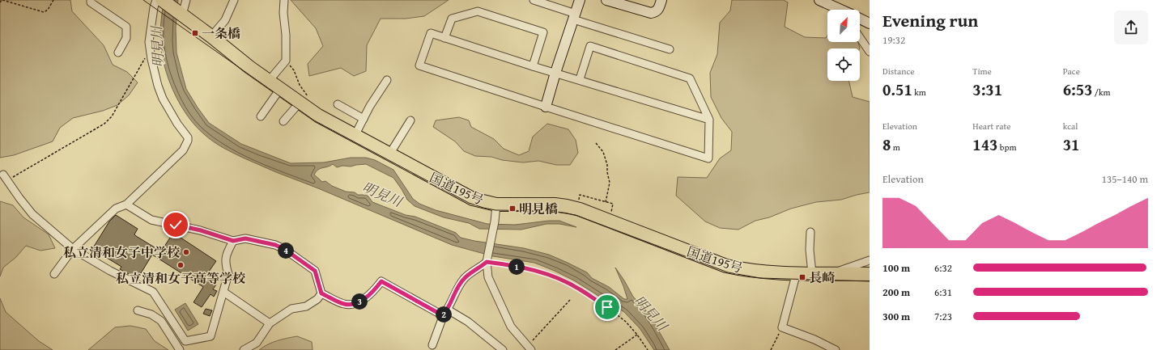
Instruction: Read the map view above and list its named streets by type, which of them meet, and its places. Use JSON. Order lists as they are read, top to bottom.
{
  "streets": {
    "highway": ["国道195号"]
  },
  "water": ["明見川"],
  "places": {
    "transit": ["一条橋", "明見橋", "長崎"],
    "other": ["私立清和女子中学校", "私立清和女子高等学校"]
  },
  "north": "top right",
  "page": {
    "heading": ["Evening run", "19:32"],
    "stats": [
      ["Distance", "0.51 km"],
      ["Time", "3:31"],
      ["Pace", "6:53 /km"],
      ["Elevation", "8 m"],
      ["Heart rate", "143 bpm"],
      ["kcal", "31"]
    ],
    "chart": ["Elevation", "135–140 m"],
    "pins": [
      "4",
      "1",
      "3",
      "2"
    ],
    "list": [
      {
        "name": "100 m",
        "note": "6:32"
      },
      {
        "name": "200 m",
        "note": "6:31"
      },
      {
        "name": "300 m",
        "note": "7:23"
      }
    ]
  }
}
